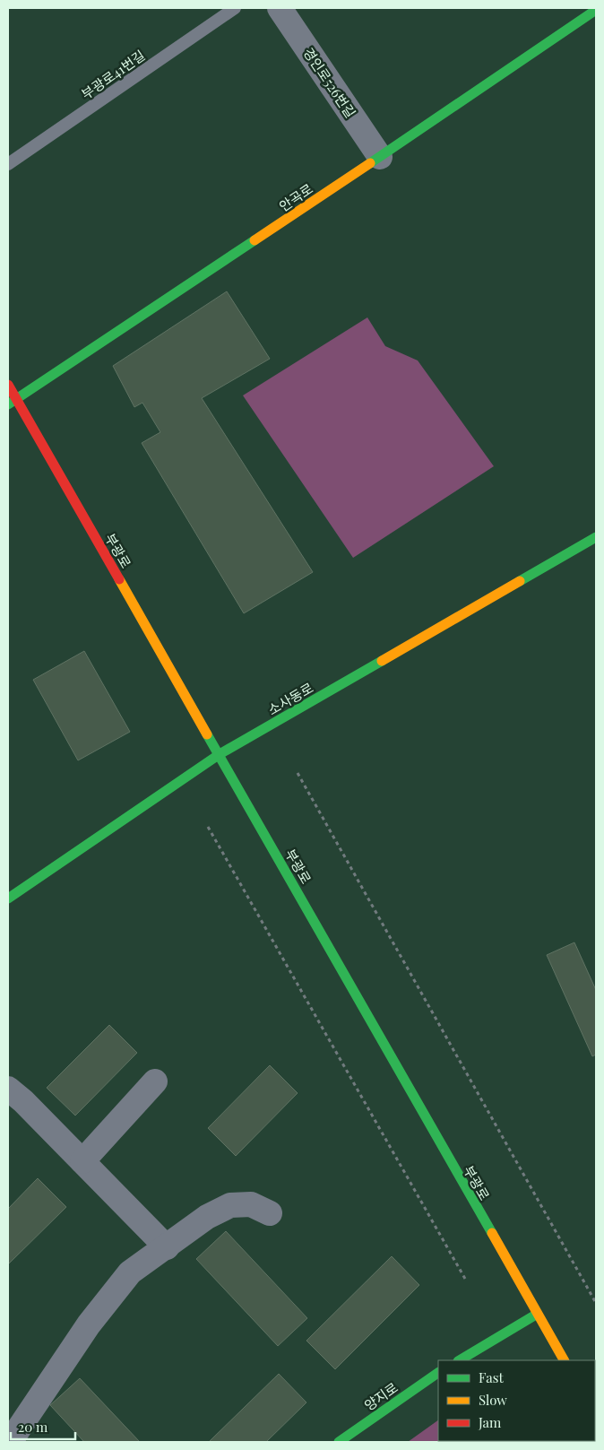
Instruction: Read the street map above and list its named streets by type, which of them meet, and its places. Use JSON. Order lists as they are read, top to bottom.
{
  "streets": {
    "street": [
      "경인로526번길",
      "안곡로",
      "부광로",
      "소사동로",
      "양지로"
    ],
    "lane": ["부광로41번길"]
  },
  "crossings": [
    ["경인로526번길", "안곡로"],
    ["안곡로", "부광로"],
    ["부광로", "소사동로"]
  ],
  "legend": ["Fast", "Slow", "Jam"],
  "scale_bar": "20 m"
}
